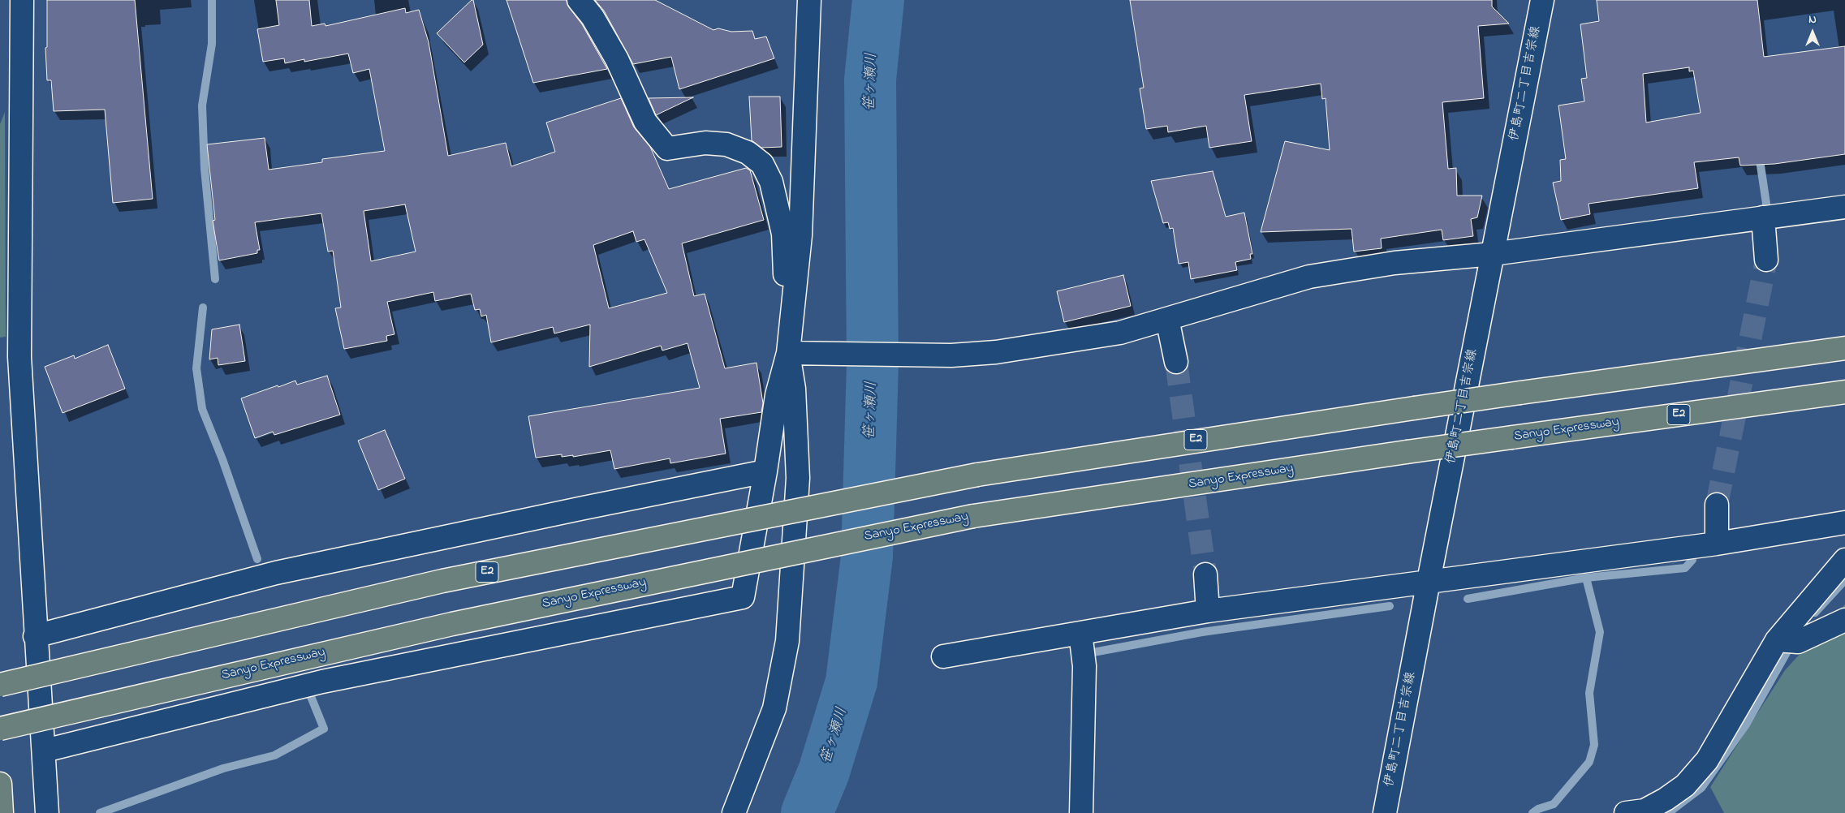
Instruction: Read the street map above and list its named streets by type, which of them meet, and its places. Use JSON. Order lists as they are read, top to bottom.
{
  "streets": {
    "highway": ["E2", "Sanyo Expressway"],
    "street": ["伊島町二丁目吉宗線"]
  },
  "water": ["笹ヶ瀬川"],
  "north": "top"
}
